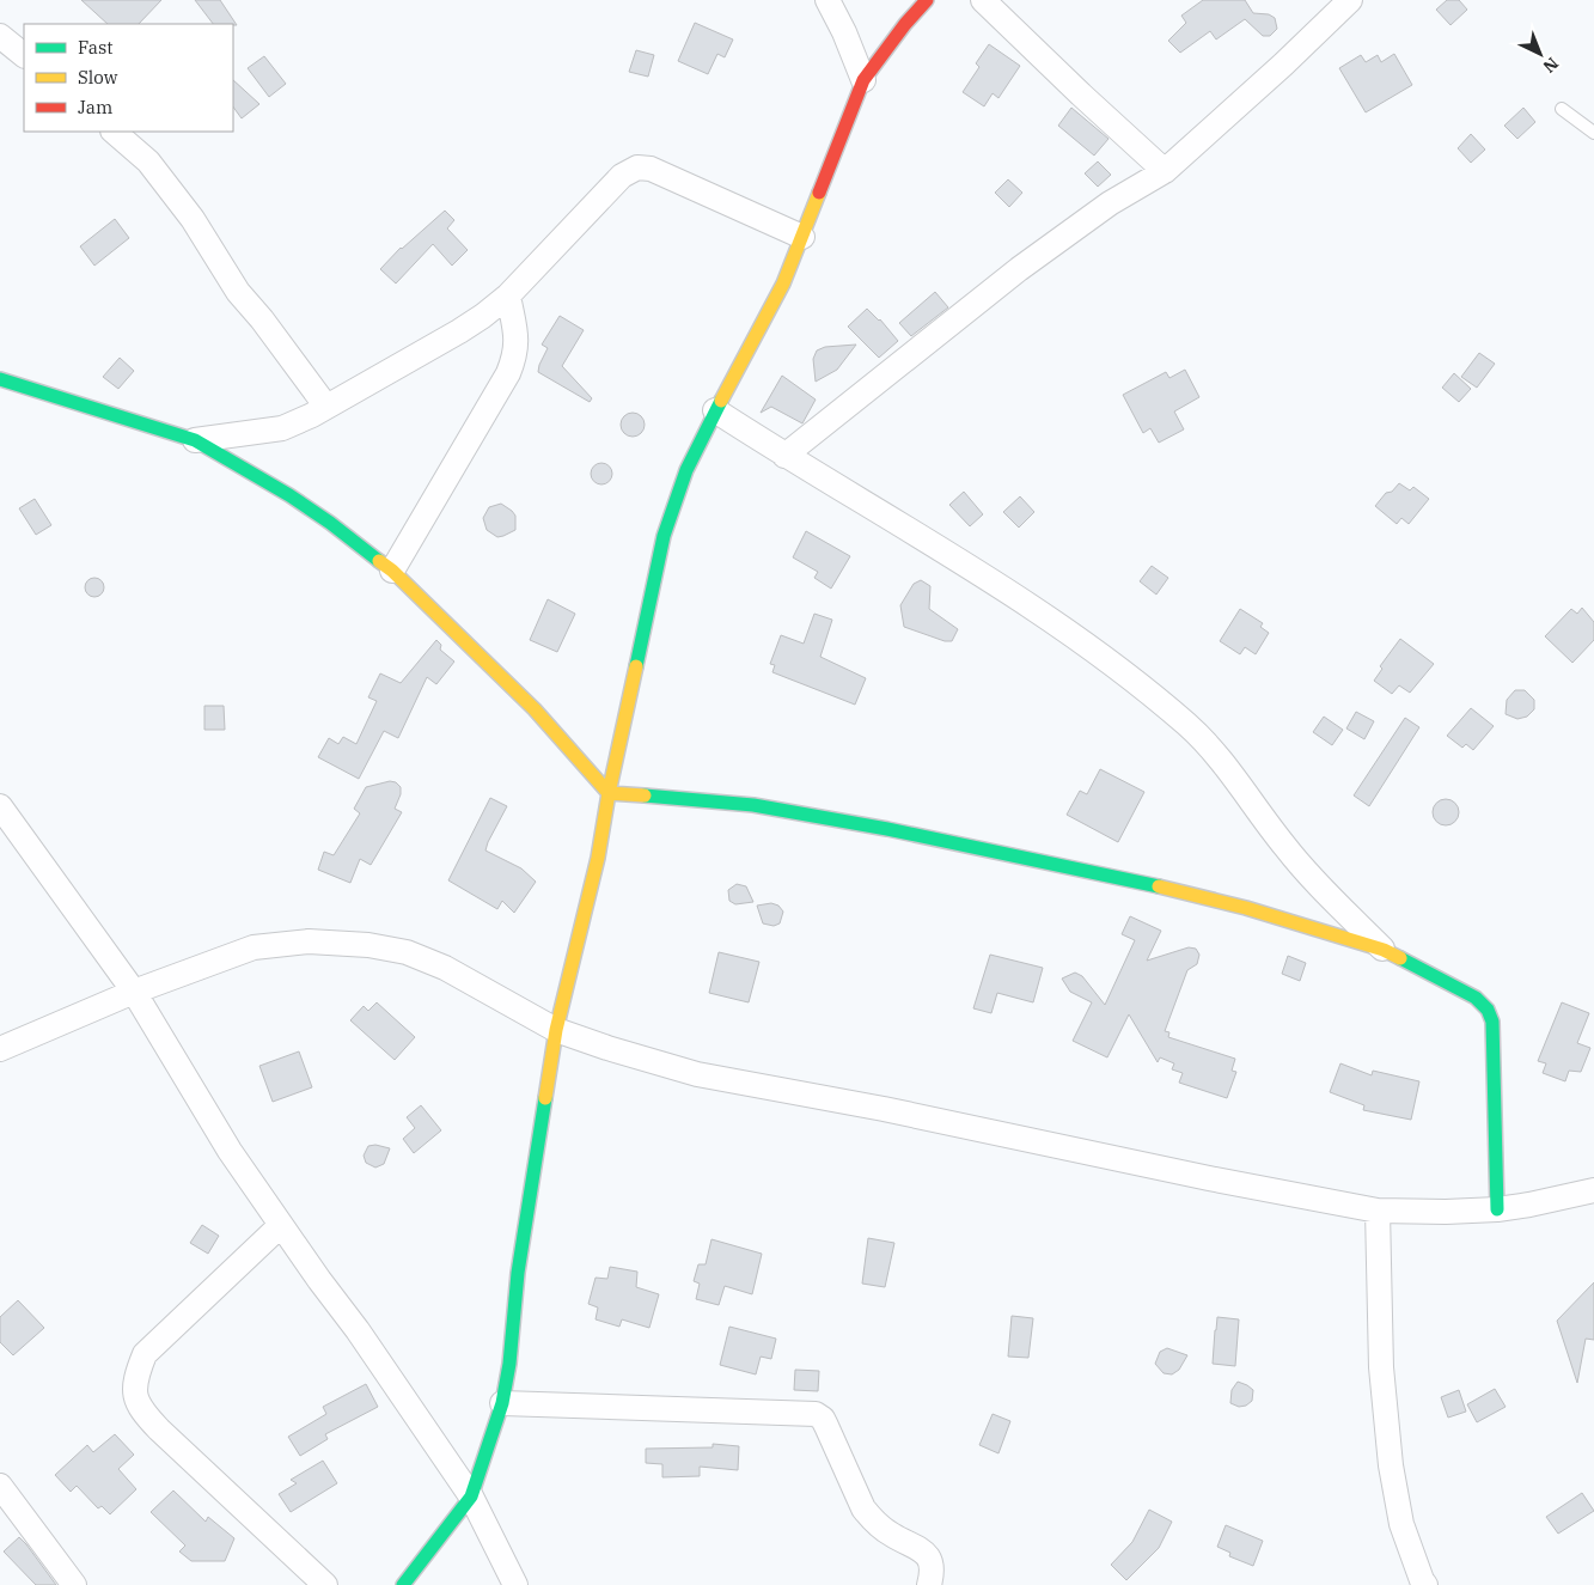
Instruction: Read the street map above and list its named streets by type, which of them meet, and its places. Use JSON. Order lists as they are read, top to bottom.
{
  "legend": ["Fast", "Slow", "Jam"],
  "north": "bottom right"
}
